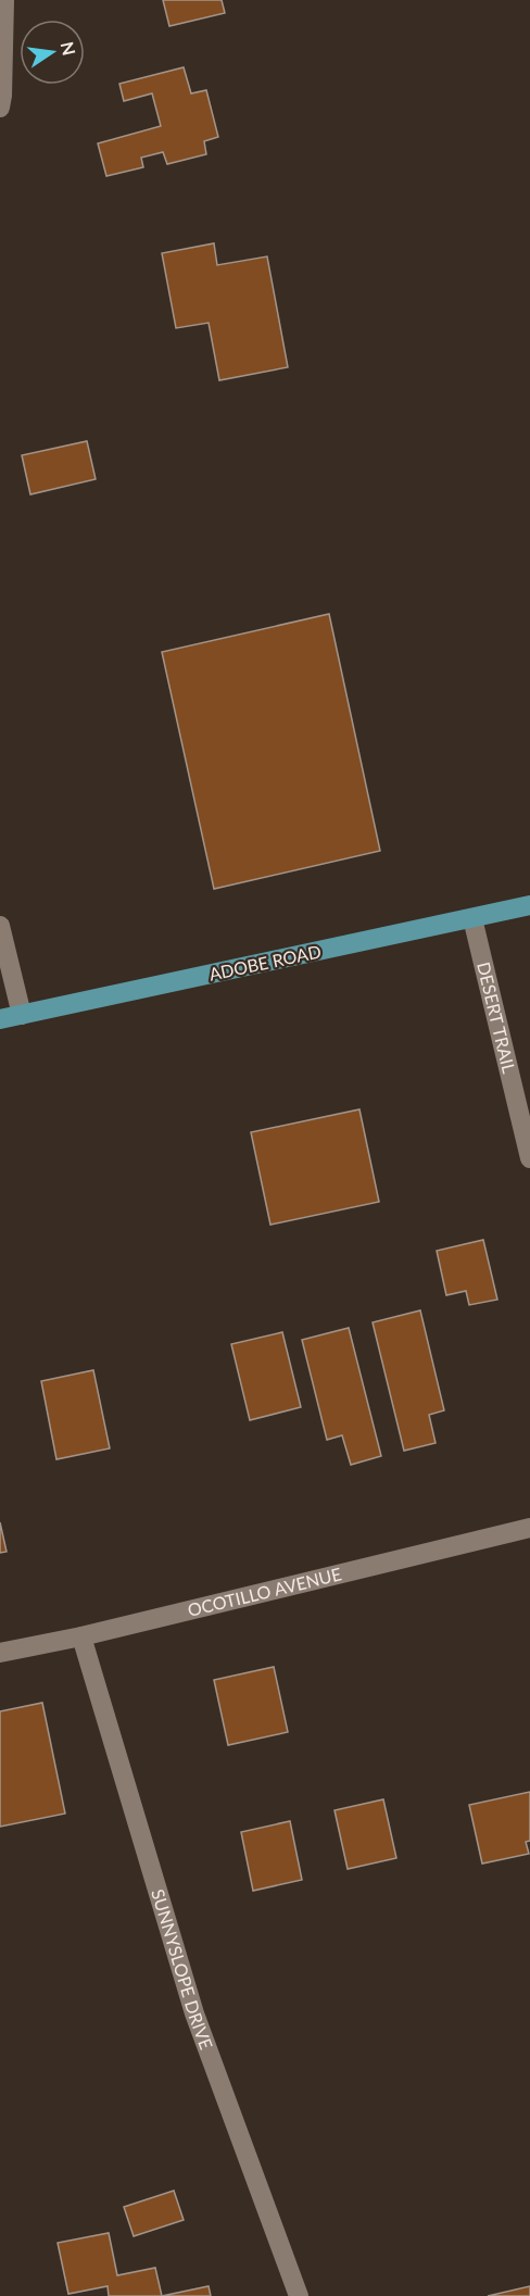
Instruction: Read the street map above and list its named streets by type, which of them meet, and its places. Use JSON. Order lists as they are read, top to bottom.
{
  "streets": {
    "main road": ["ADOBE ROAD"],
    "street": ["DESERT TRAIL", "OCOTILLO AVENUE", "SUNNYSLOPE DRIVE"]
  },
  "crossings": [
    ["ADOBE ROAD", "DESERT TRAIL"],
    ["OCOTILLO AVENUE", "SUNNYSLOPE DRIVE"]
  ],
  "north": "right"
}
